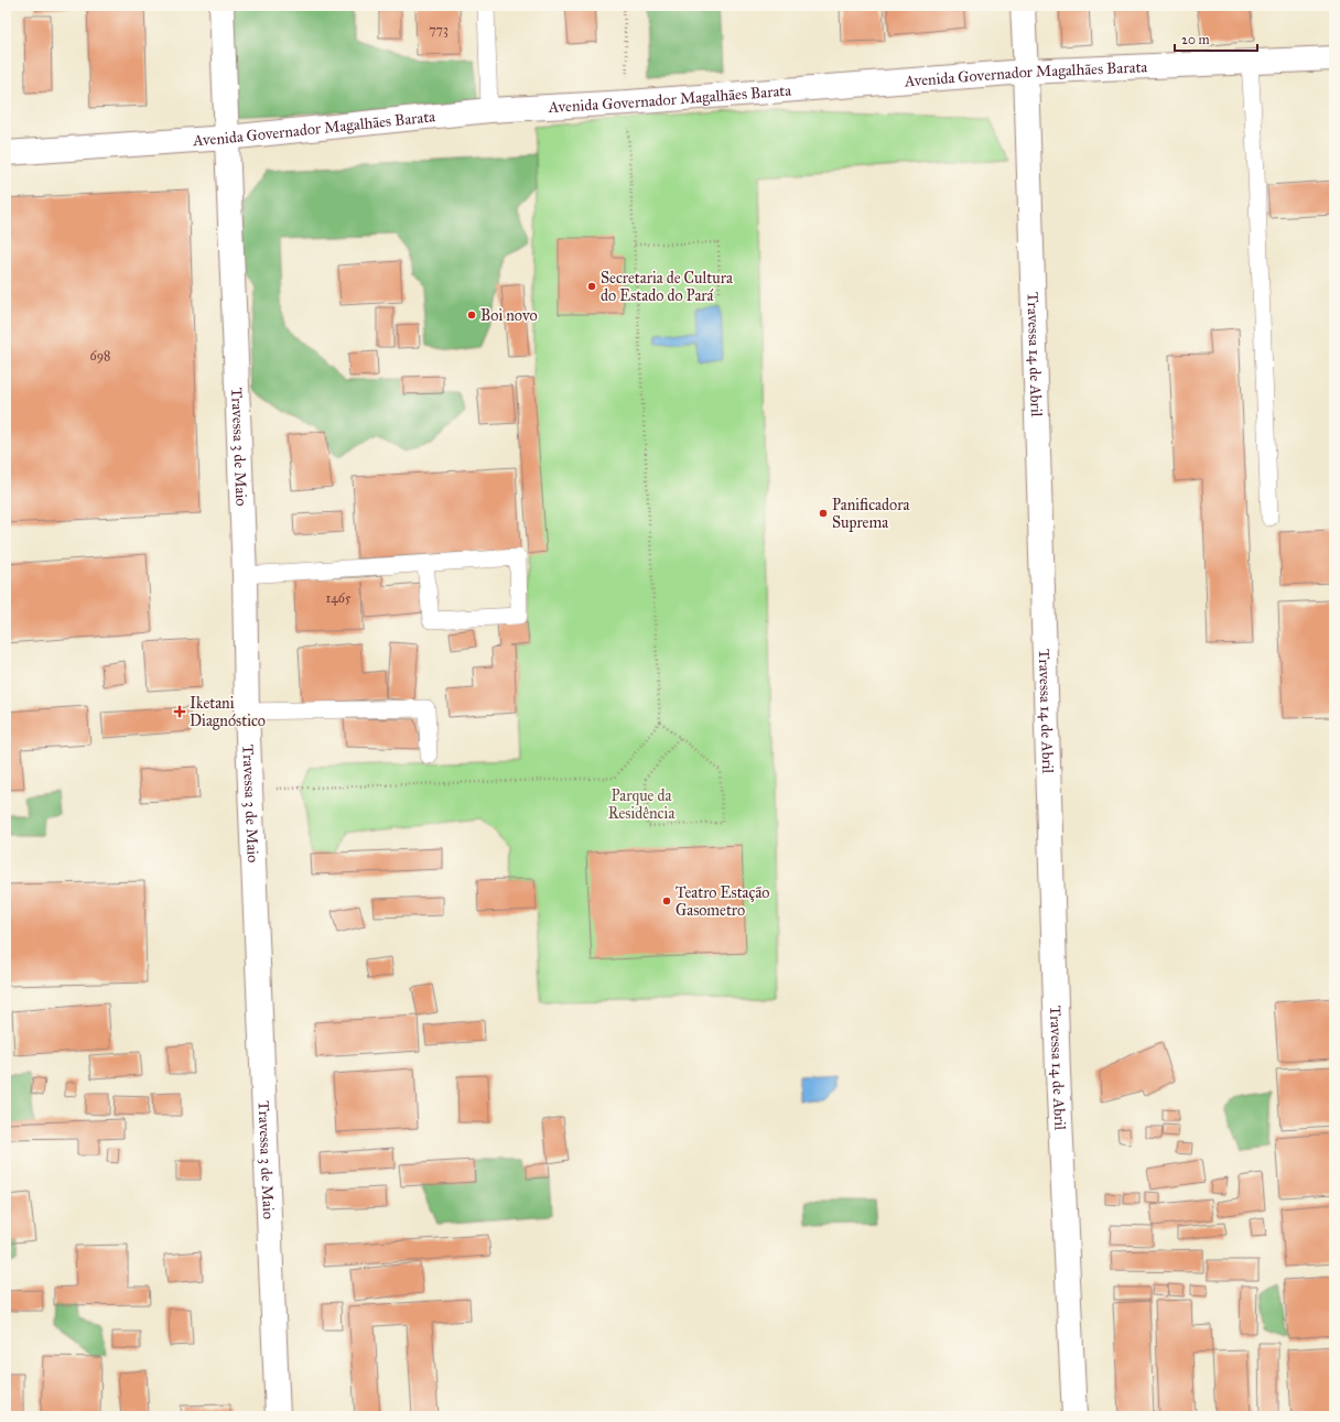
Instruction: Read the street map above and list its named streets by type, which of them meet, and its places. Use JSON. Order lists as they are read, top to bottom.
{
  "streets": {
    "street": ["Avenida Governador Magalhães Barata", "Travessa 14 de Abril", "Travessa 3 de Maio"]
  },
  "crossings": [
    ["Avenida Governador Magalhães Barata", "Travessa 14 de Abril"],
    ["Avenida Governador Magalhães Barata", "Travessa 3 de Maio"]
  ],
  "parks": ["Parque da Residência"],
  "places": {
    "other": [
      "Secretaria de Cultura do Estado do Pará",
      "Boi novo",
      "Panificadora Suprema",
      "Teatro Estação Gasometro"
    ],
    "health": ["Iketani Diagnóstico"]
  },
  "house_numbers": ["773", "698", "1465"],
  "scale_bar": "20 m"
}
